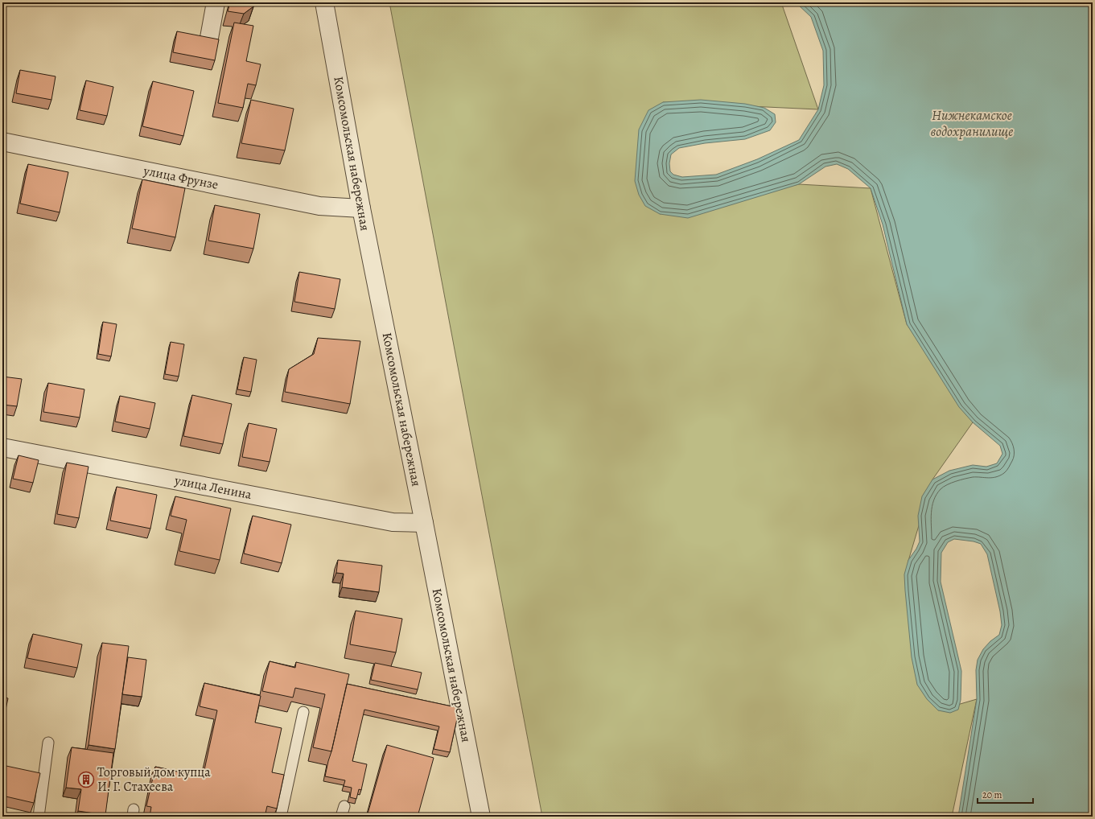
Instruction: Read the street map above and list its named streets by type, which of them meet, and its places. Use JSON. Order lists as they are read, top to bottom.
{
  "streets": {
    "street": ["Комсомольская набережная", "улица Фрунзе", "улица Ленина"]
  },
  "crossings": [
    ["Комсомольская набережная", "улица Фрунзе"],
    ["Комсомольская набережная", "улица Ленина"]
  ],
  "water": ["Нижнекамское водохранилище"],
  "places": {
    "building": ["Торговый дом купца И. Г. Стахеева"]
  },
  "scale_bar": "20 m"
}
